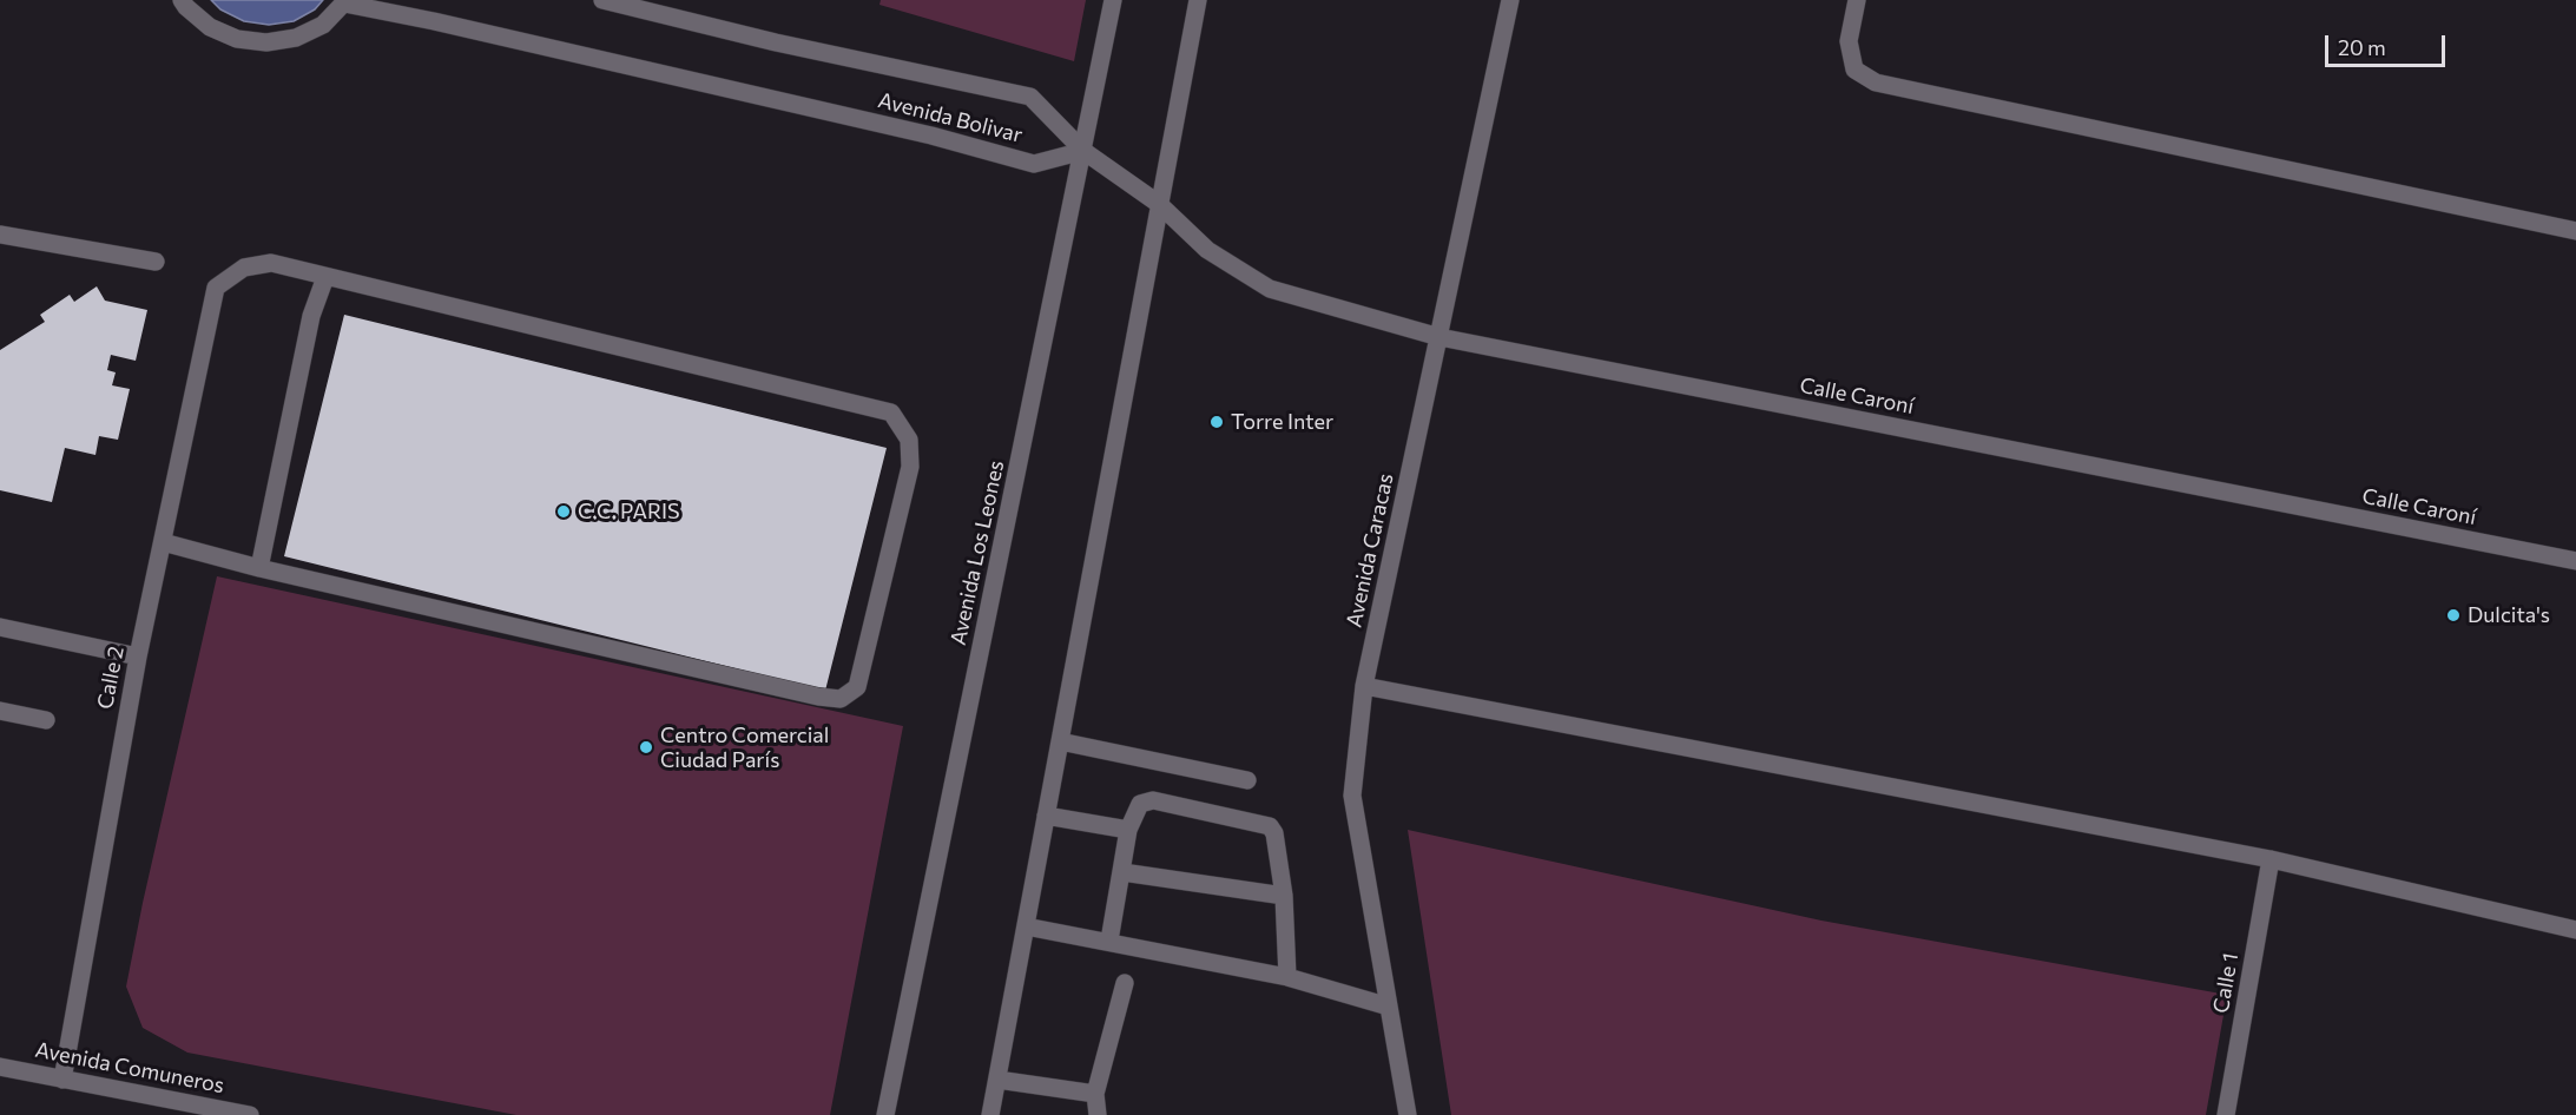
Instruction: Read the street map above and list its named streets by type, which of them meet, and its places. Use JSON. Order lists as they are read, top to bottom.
{
  "streets": {
    "street": [
      "Avenida Bolivar",
      "Calle Caroní",
      "Avenida Caracas",
      "Avenida Los Leones",
      "Calle 2",
      "Calle 1",
      "Avenida Comuneros"
    ]
  },
  "crossings": [
    ["Avenida Bolivar", "Calle Caroní"],
    ["Avenida Bolivar", "Avenida Los Leones"],
    ["Calle Caroní", "Avenida Caracas"],
    ["Calle Caroní", "Avenida Los Leones"],
    ["Calle 2", "Avenida Comuneros"]
  ],
  "places": [
    "Torre Inter",
    "C.C. PARIS",
    "Dulcita's",
    "Centro Comercial Ciudad París"
  ],
  "scale_bar": "20 m"
}
